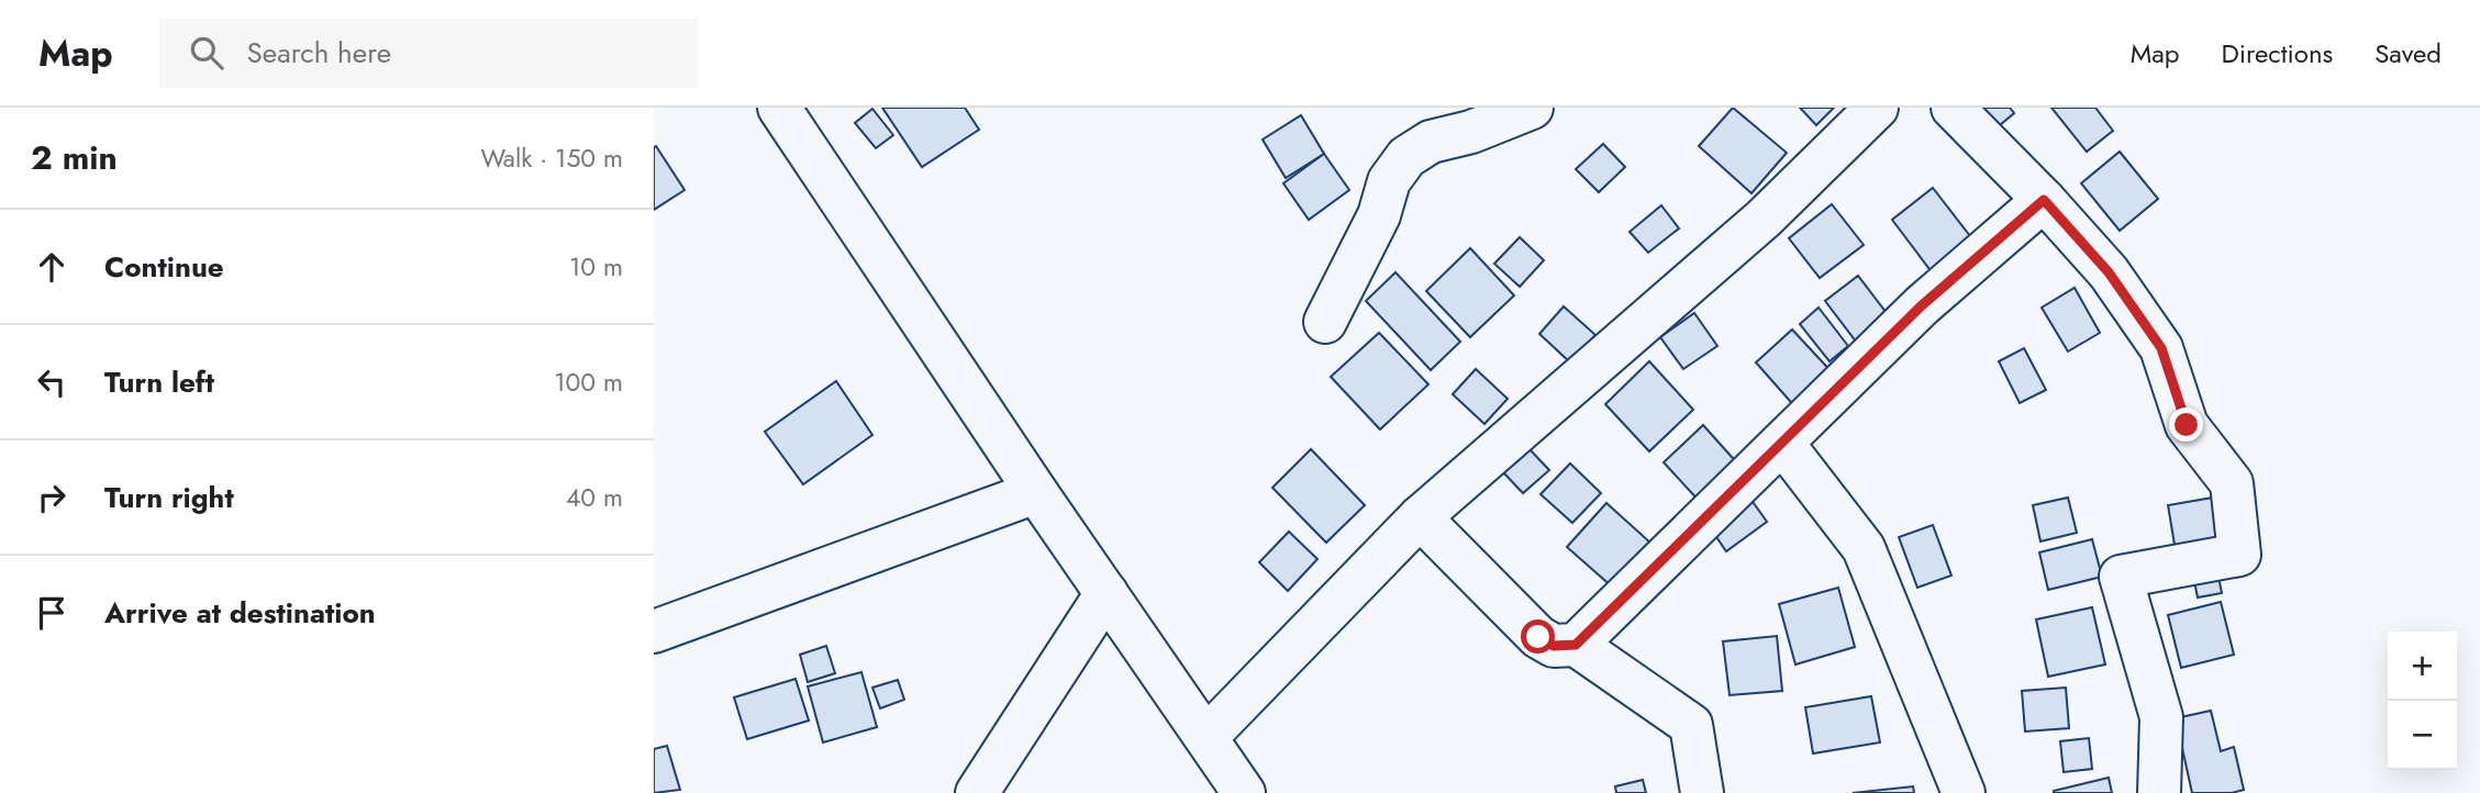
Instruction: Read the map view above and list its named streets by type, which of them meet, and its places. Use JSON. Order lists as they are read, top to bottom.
{
  "page": {
    "header": "Map",
    "search": "Search here",
    "nav": ["Map", "Directions", "Saved"],
    "heading": ["2 min", "Walk · 150 m"],
    "list": [
      ["Continue", "10 m"],
      ["Turn left", "100 m"],
      ["Turn right", "40 m"],
      "Arrive at destination"
    ],
    "map_buttons": ["+", "−"]
  }
}
